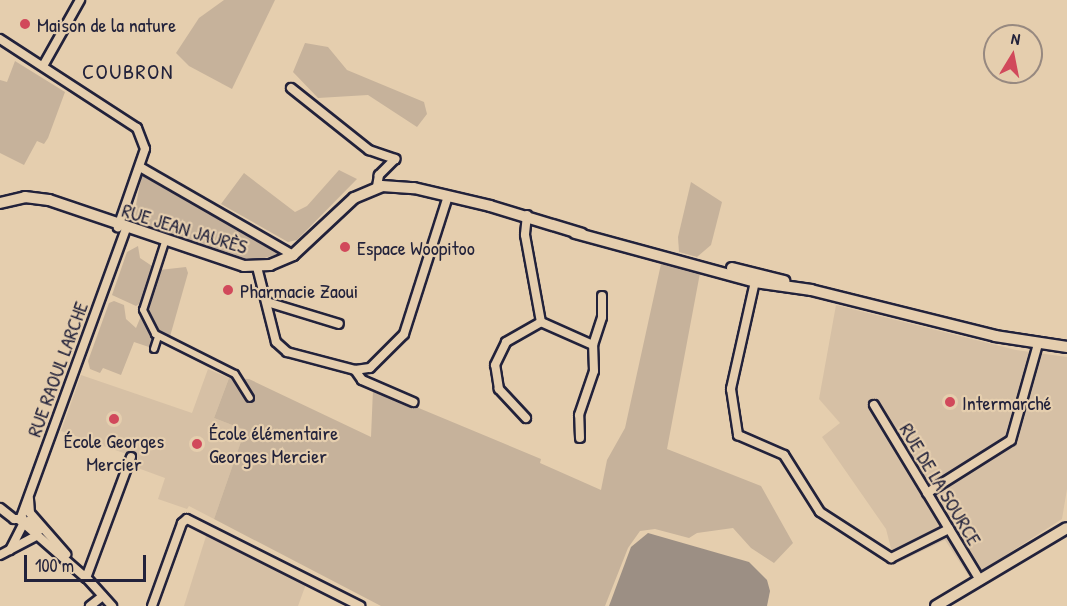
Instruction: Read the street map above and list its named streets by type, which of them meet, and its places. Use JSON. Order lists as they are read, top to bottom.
{
  "streets": {
    "street": ["RUE JEAN JAURÈS", "RUE RAOUL LARCHE", "RUE DE LA SOURCE"]
  },
  "crossings": [
    ["RUE JEAN JAURÈS", "RUE RAOUL LARCHE"]
  ],
  "districts": ["COUBRON"],
  "places": [
    "Maison de la nature",
    "Espace Woopitoo",
    "Pharmacie Zaoui",
    "Intermarché",
    "École Georges Mercier",
    "École élémentaire Georges Mercier"
  ],
  "scale_bar": "100 m",
  "north": "top"
}
